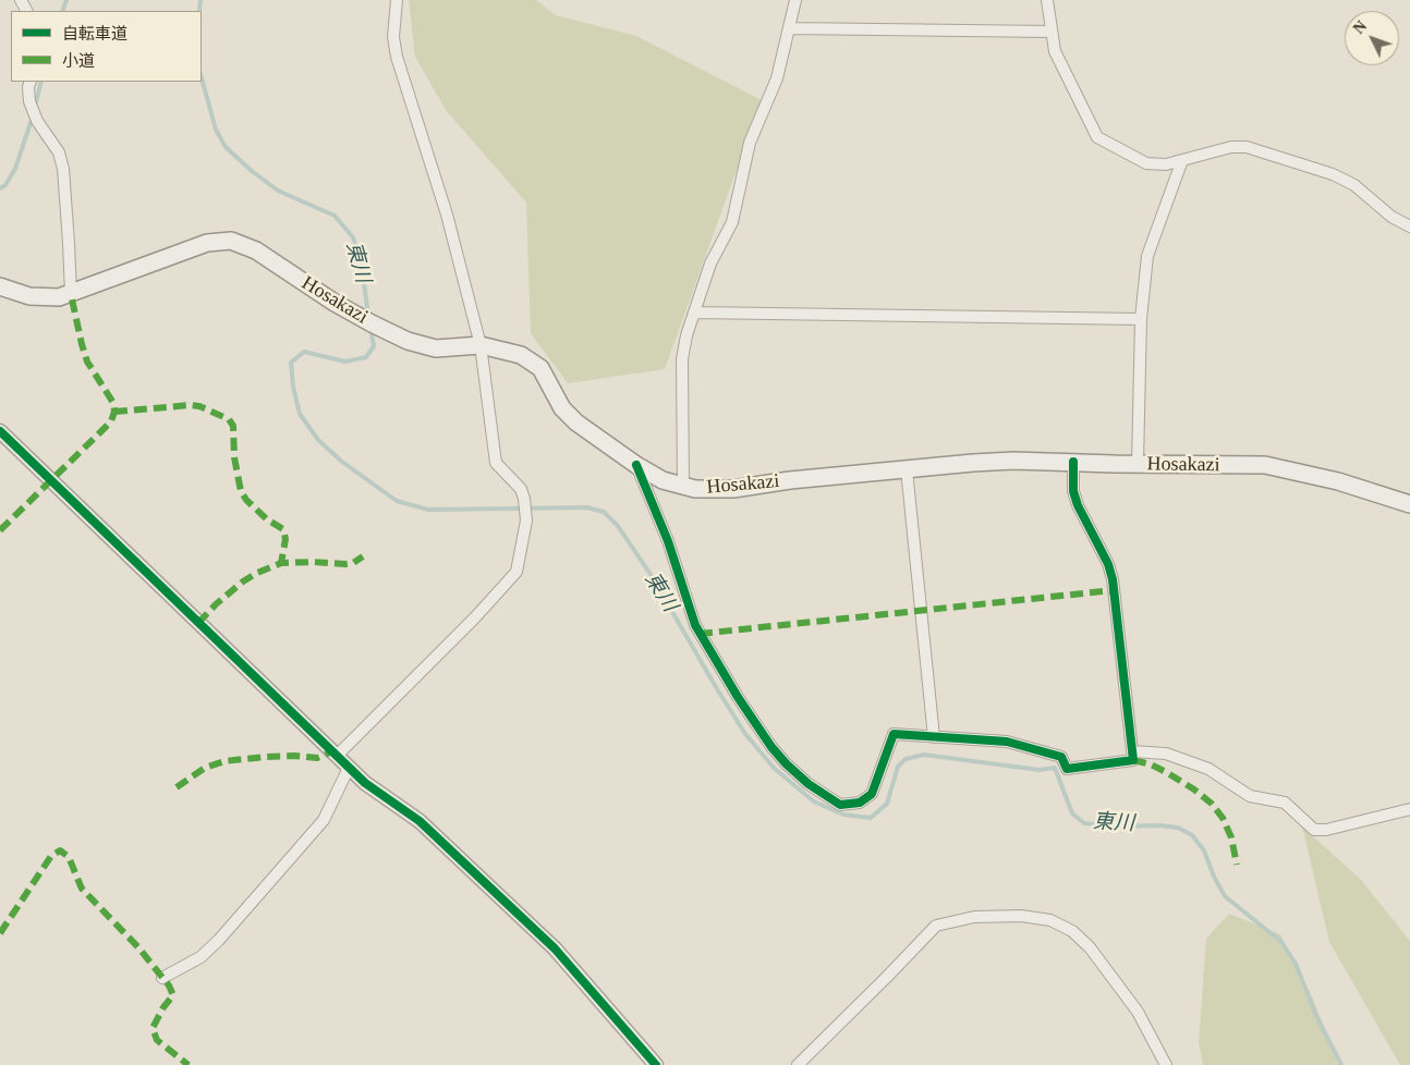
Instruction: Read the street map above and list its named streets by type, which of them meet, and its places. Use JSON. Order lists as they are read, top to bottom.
{
  "streets": {
    "main road": ["Hosakazi"]
  },
  "water": ["東川"],
  "legend": ["自転車道", "小道"],
  "north": "top left"
}
